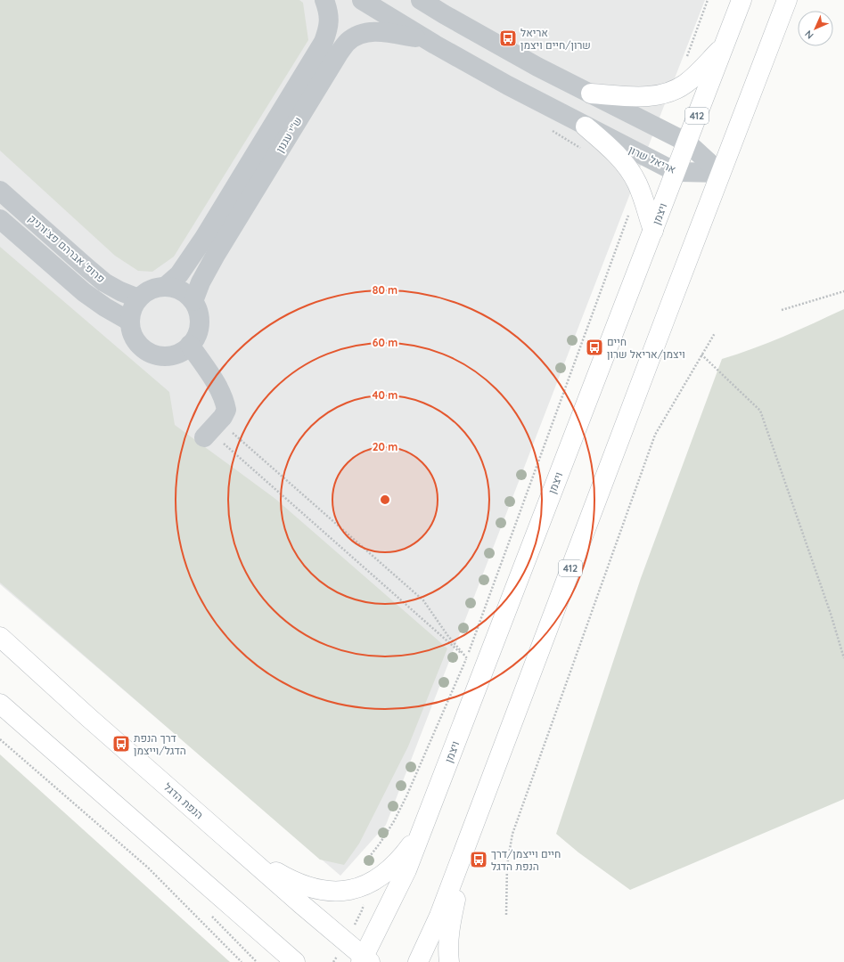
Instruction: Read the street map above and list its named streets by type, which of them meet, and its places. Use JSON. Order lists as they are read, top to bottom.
{
  "streets": {
    "main road": ["412", "ויצמן", "הנפת הדגל"],
    "street": ["ש\"י עגנון", "אריאל שרון", "פרופ' אברהם פצ'ורניק"]
  },
  "crossings": [
    ["412", "אריאל שרון"],
    ["ש\"י עגנון", "אריאל שרון"],
    ["ש\"י עגנון", "פרופ' אברהם פצ'ורניק"],
    ["אריאל שרון", "ויצמן"],
    ["ויצמן", "הנפת הדגל"]
  ],
  "places": {
    "bus stop": [
      "אריאל שרון/חיים ויצמן",
      "חיים ויצמן/אריאל שרון",
      "דרך הנפת הדגל/וייצמן",
      "חיים וייצמן/דרך הנפת הדגל"
    ]
  },
  "north": "bottom left",
  "rings": [
    "80 m",
    "60 m",
    "40 m",
    "20 m"
  ]
}
